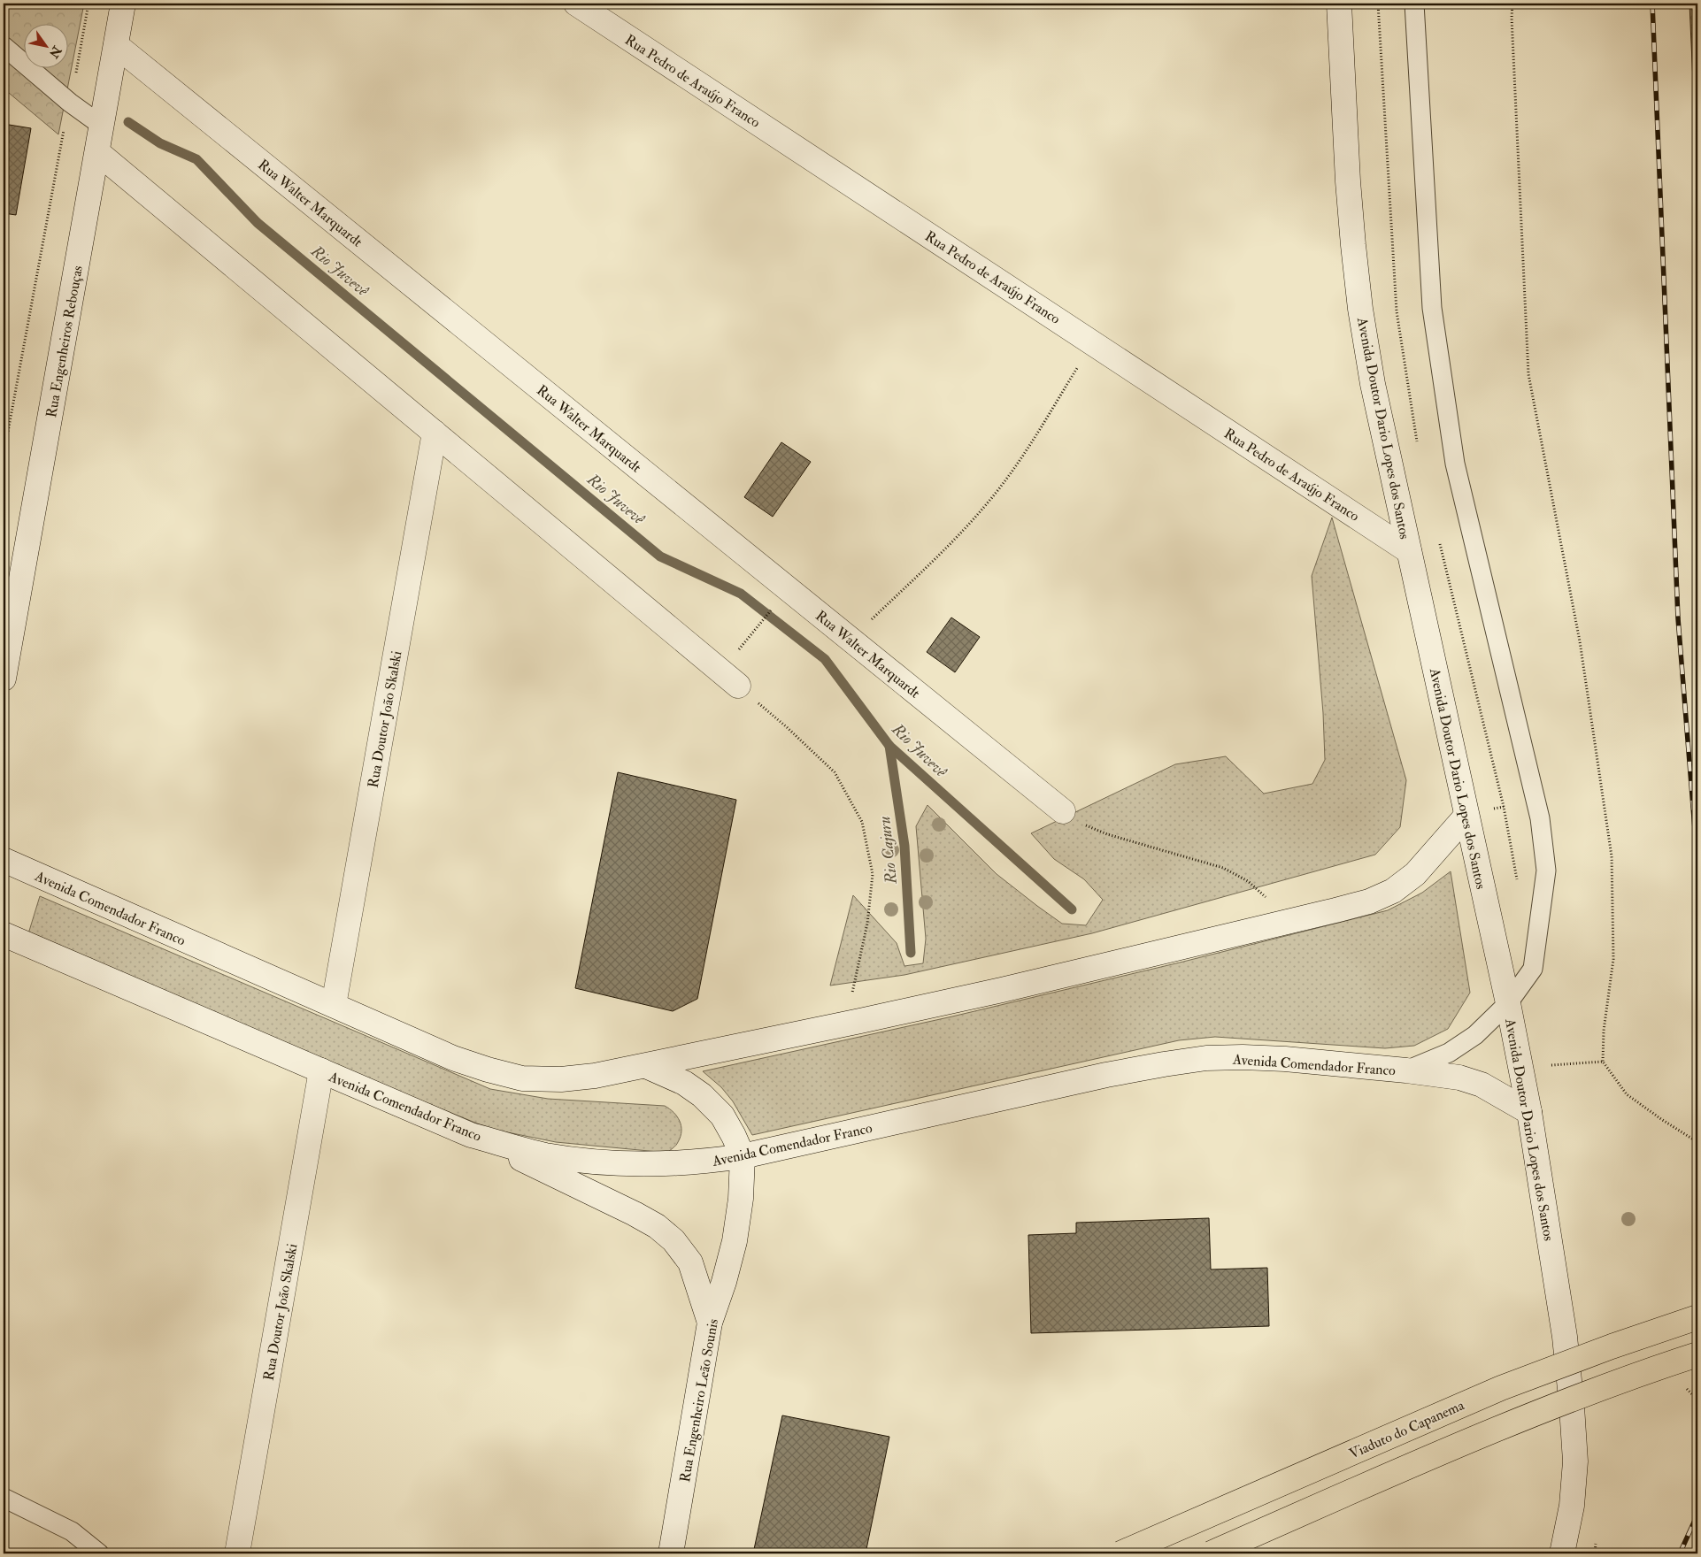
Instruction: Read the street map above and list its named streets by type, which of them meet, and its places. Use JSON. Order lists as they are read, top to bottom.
{
  "streets": {
    "main road": [
      "Rua Pedro de Araújo Franco",
      "Rua Walter Marquardt",
      "Rua Engenheiros Rebouças",
      "Avenida Doutor Dario Lopes dos Santos",
      "Rua Doutor João Skalski",
      "Avenida Comendador Franco",
      "Rua Engenheiro Leão Sounis",
      "Viaduto do Capanema"
    ]
  },
  "crossings": [
    ["Rua Pedro de Araújo Franco", "Avenida Doutor Dario Lopes dos Santos"],
    ["Rua Walter Marquardt", "Rua Engenheiros Rebouças"],
    ["Avenida Doutor Dario Lopes dos Santos", "Avenida Comendador Franco"],
    ["Rua Doutor João Skalski", "Avenida Comendador Franco"],
    ["Avenida Comendador Franco", "Rua Engenheiro Leão Sounis"]
  ],
  "water": ["Rio Juvevê", "Rio Cajuru"],
  "north": "bottom right"
}
